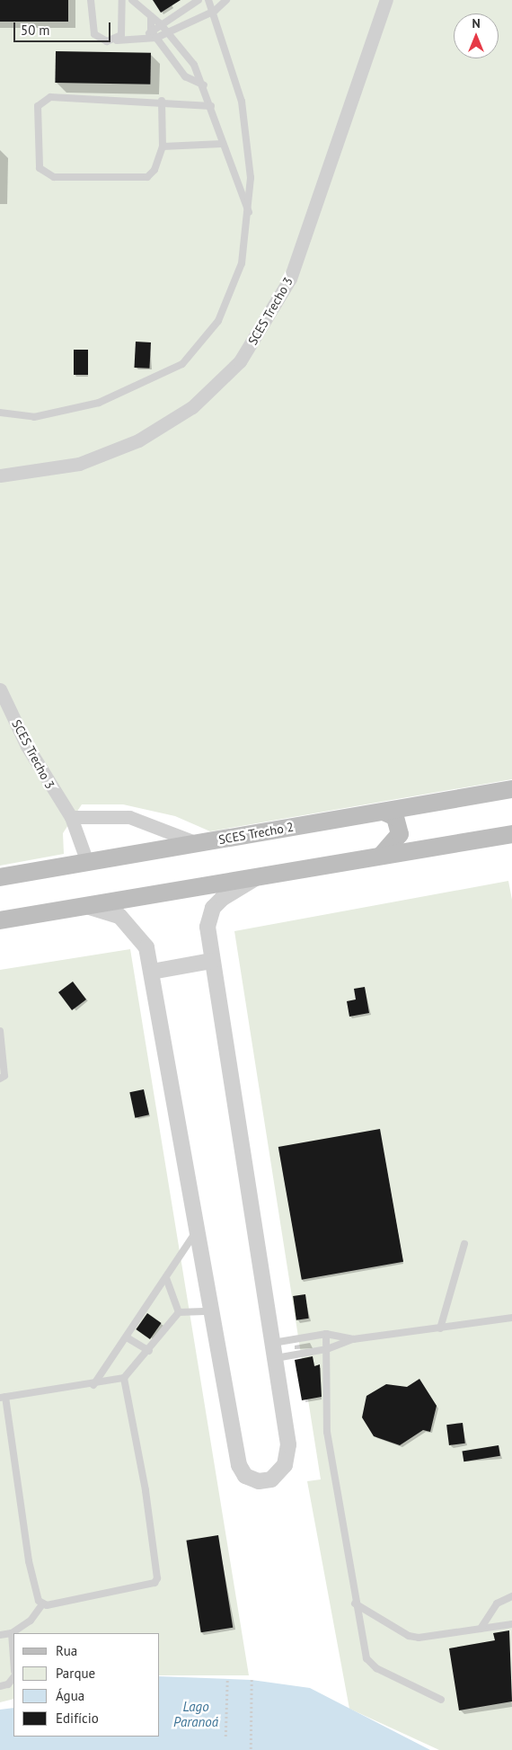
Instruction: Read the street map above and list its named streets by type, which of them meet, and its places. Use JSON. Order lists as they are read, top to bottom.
{
  "streets": {
    "main road": ["SCES Trecho 2"],
    "street": ["SCES Trecho 3"]
  },
  "crossings": [
    ["SCES Trecho 3", "SCES Trecho 2"]
  ],
  "water": ["Lago Paranoá"],
  "legend": [
    "Rua",
    "Parque",
    "Água",
    "Edifício"
  ],
  "scale_bar": "50 m",
  "north": "top"
}
